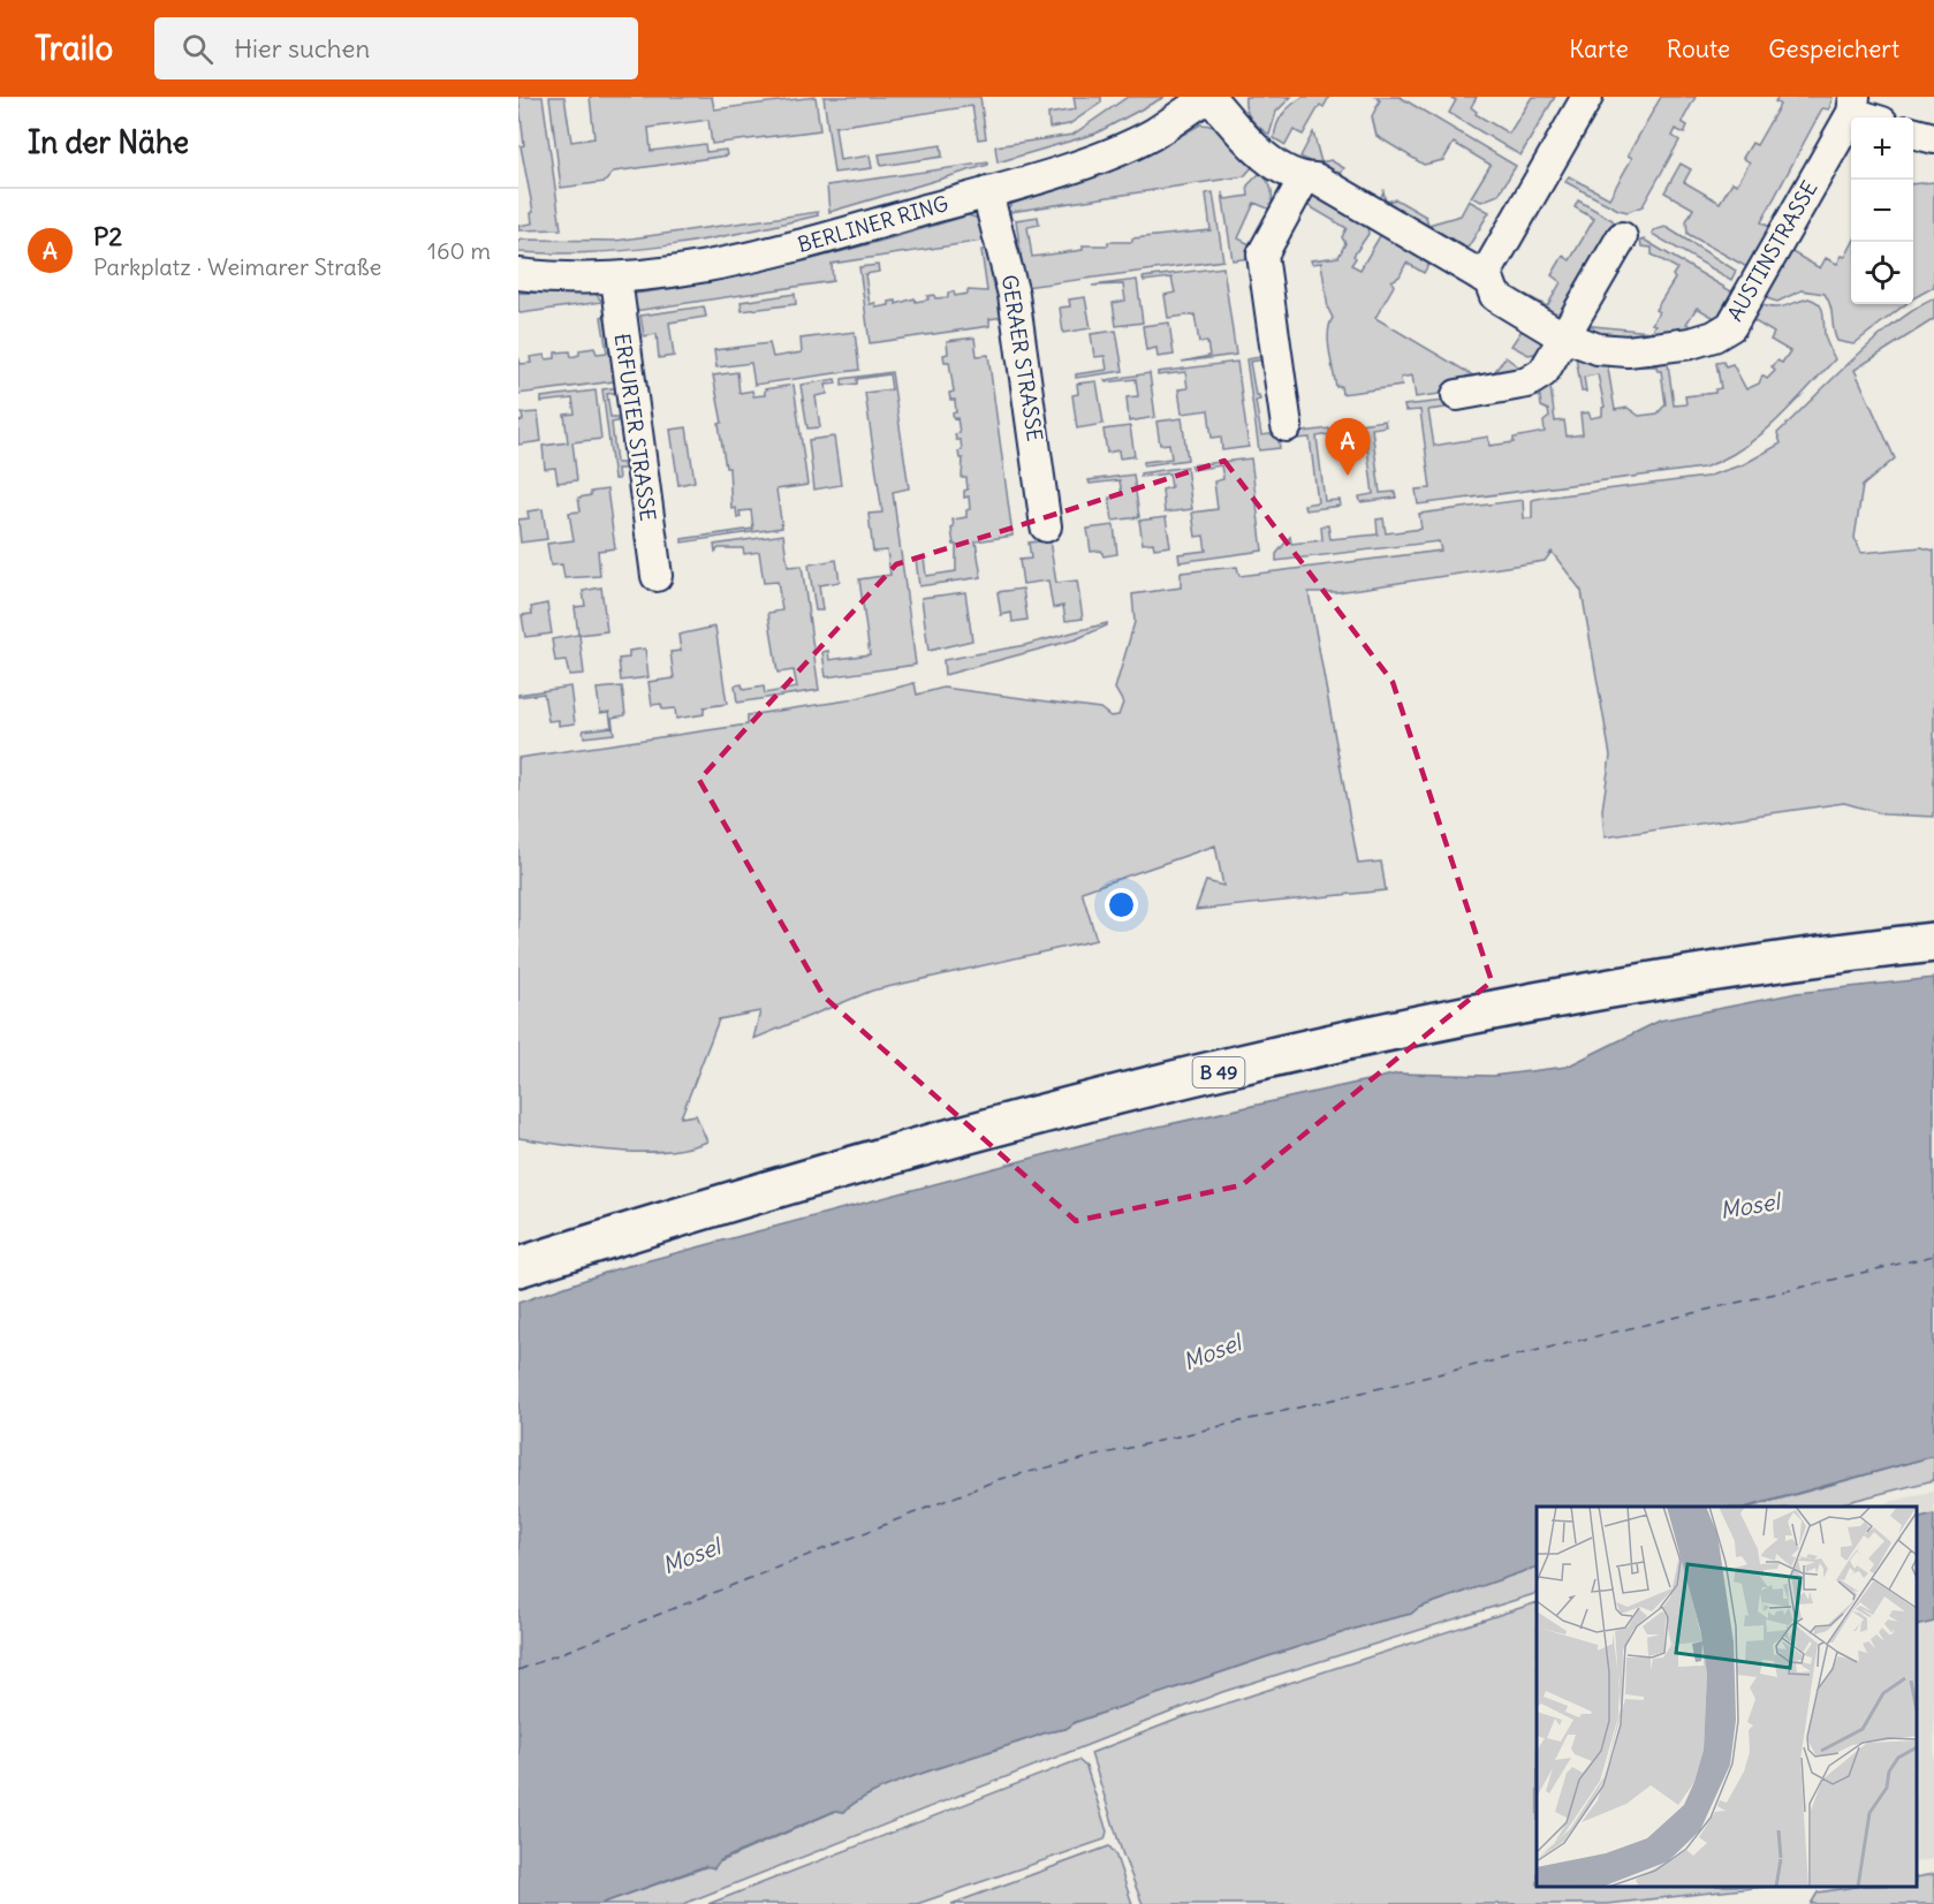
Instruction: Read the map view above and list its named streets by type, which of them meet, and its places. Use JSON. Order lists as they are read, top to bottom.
{
  "streets": {
    "main road": ["B 49"],
    "street": [
      "BERLINER RING",
      "AUSTINSTRASSE",
      "GERAER STRASSE",
      "ERFURTER STRASSE"
    ]
  },
  "crossings": [
    ["BERLINER RING", "AUSTINSTRASSE"],
    ["BERLINER RING", "GERAER STRASSE"],
    ["BERLINER RING", "ERFURTER STRASSE"]
  ],
  "water": ["Mosel"],
  "page": {
    "header": "Trailo",
    "search": "Hier suchen",
    "nav": ["Karte", "Route", "Gespeichert"],
    "heading": "In der Nähe",
    "map_buttons": ["+", "−"],
    "list": [
      {
        "mark": "A",
        "name": "P2",
        "note": "Parkplatz · Weimarer Straße",
        "value": "160 m"
      }
    ],
    "pins": "A"
  }
}
